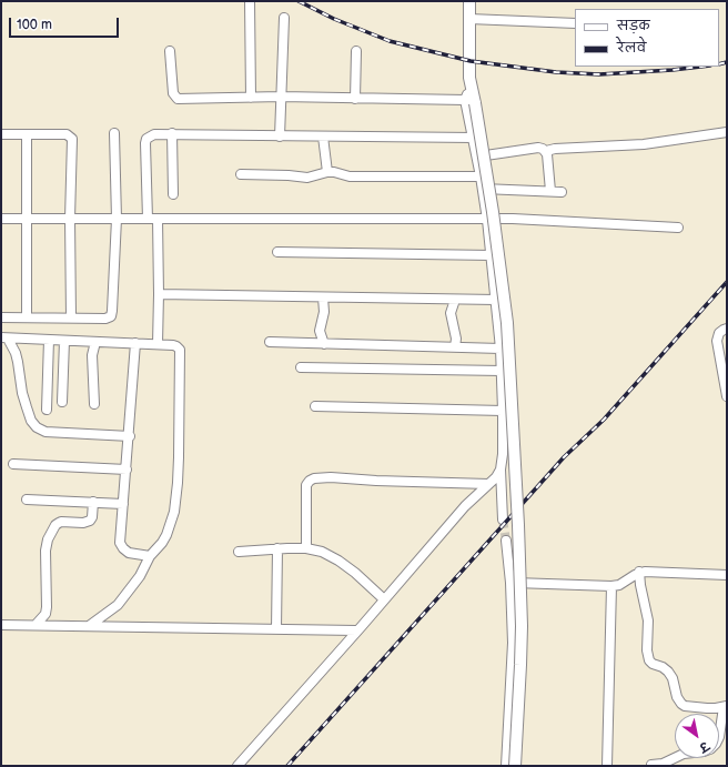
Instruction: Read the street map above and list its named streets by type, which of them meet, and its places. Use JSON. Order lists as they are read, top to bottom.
{
  "legend": ["सड़क", "रेलवे"],
  "scale_bar": "100 m",
  "north": "bottom right"
}
